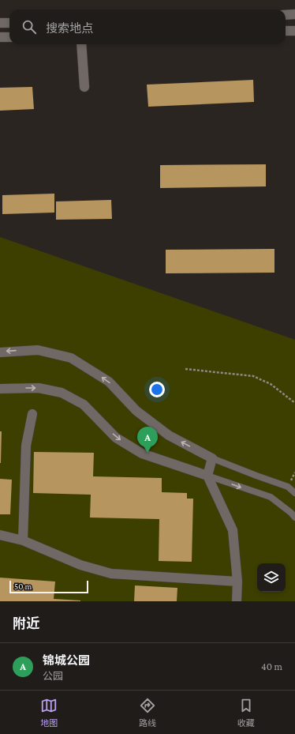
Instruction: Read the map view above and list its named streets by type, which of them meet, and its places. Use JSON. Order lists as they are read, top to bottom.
{
  "scale_bar": "50 m",
  "page": {
    "search": "搜索地点",
    "pins": "A",
    "scale": "50 m",
    "heading": "附近",
    "list": [
      {
        "mark": "A",
        "name": "锦城公园",
        "note": "公园",
        "value": "40 m"
      }
    ],
    "nav": ["地图", "路线", "收藏"]
  }
}
